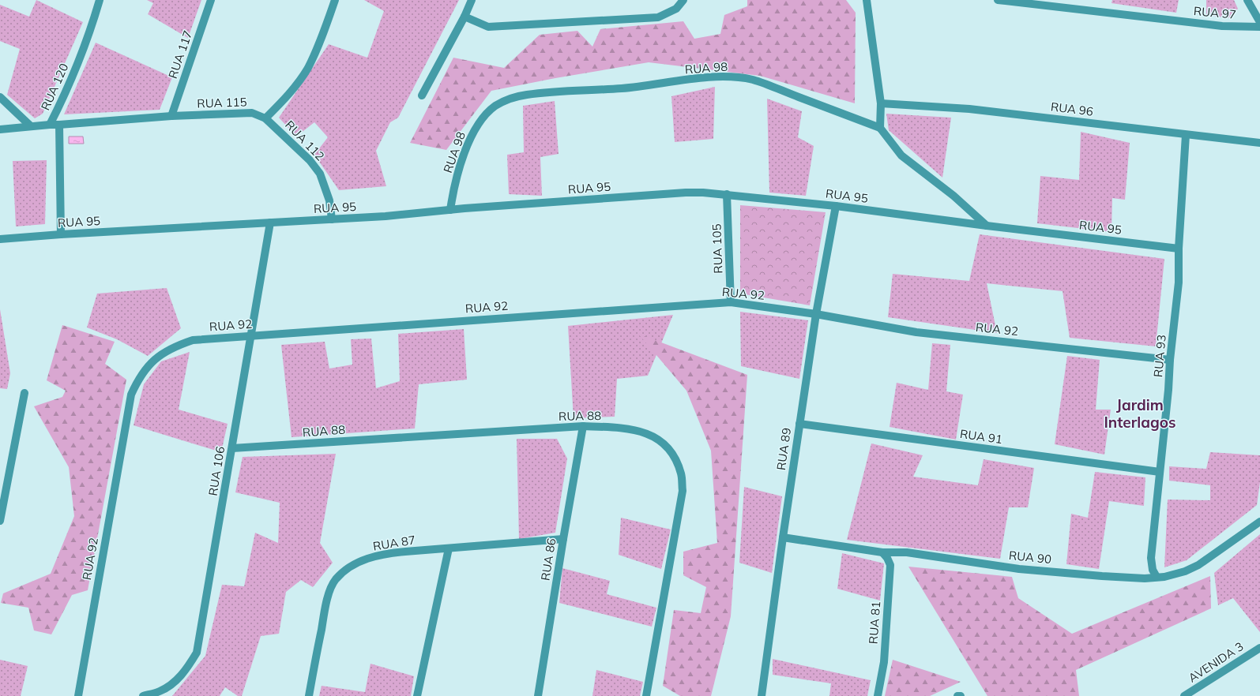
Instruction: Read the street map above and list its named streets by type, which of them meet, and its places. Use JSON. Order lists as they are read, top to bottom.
{
  "streets": {
    "street": [
      "RUA 97",
      "RUA 117",
      "RUA 98",
      "RUA 120",
      "RUA 115",
      "RUA 96",
      "RUA 112",
      "RUA 95",
      "RUA 105",
      "RUA 92",
      "RUA 93",
      "RUA 88",
      "RUA 91",
      "RUA 89",
      "RUA 106",
      "RUA 87",
      "RUA 90",
      "RUA 86",
      "RUA 81",
      "AVENIDA 3"
    ]
  },
  "crossings": [
    ["RUA 117", "RUA 115"],
    ["RUA 98", "RUA 95"],
    ["RUA 120", "RUA 115"],
    ["RUA 120", "RUA 95"],
    ["RUA 115", "RUA 112"],
    ["RUA 96", "RUA 93"],
    ["RUA 112", "RUA 95"],
    ["RUA 95", "RUA 105"],
    ["RUA 95", "RUA 93"],
    ["RUA 95", "RUA 89"],
    ["RUA 95", "RUA 106"],
    ["RUA 105", "RUA 92"],
    ["RUA 92", "RUA 93"],
    ["RUA 92", "RUA 89"],
    ["RUA 92", "RUA 106"],
    ["RUA 93", "RUA 91"],
    ["RUA 93", "RUA 90"],
    ["RUA 88", "RUA 106"],
    ["RUA 88", "RUA 86"],
    ["RUA 91", "RUA 89"],
    ["RUA 89", "RUA 90"],
    ["RUA 87", "RUA 86"],
    ["RUA 90", "RUA 81"]
  ],
  "districts": ["Jardim Interlagos"]
}
